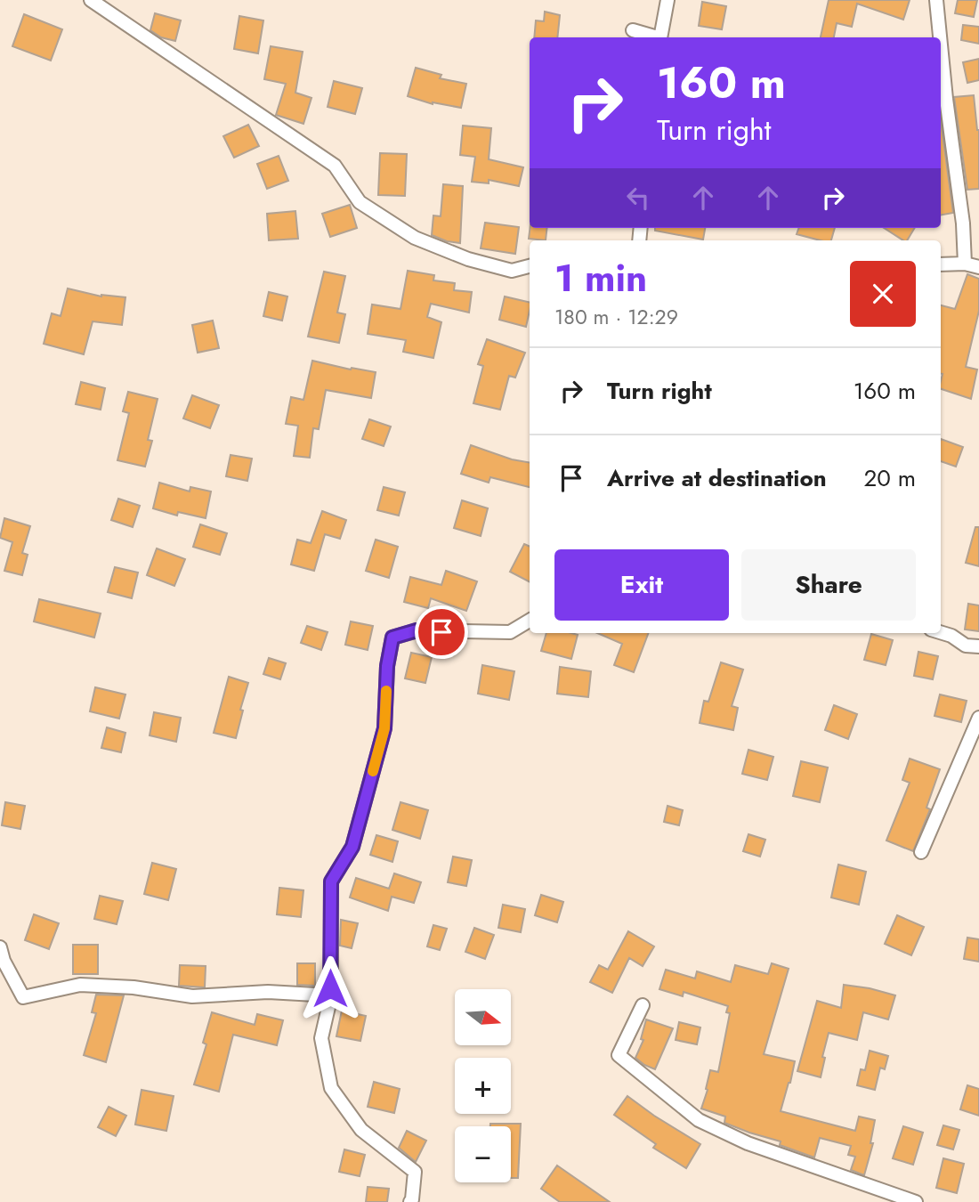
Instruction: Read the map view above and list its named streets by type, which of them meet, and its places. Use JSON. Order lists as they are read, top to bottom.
{
  "north": "right",
  "page": {
    "turn": ["160 m", "Turn right"],
    "heading": ["1 min", "180 m · 12:29"],
    "list": [
      {
        "name": "Turn right",
        "value": "160 m"
      },
      {
        "name": "Arrive at destination",
        "value": "20 m"
      }
    ],
    "buttons": ["Exit", "Share"],
    "map_buttons": ["+", "−"]
  }
}
